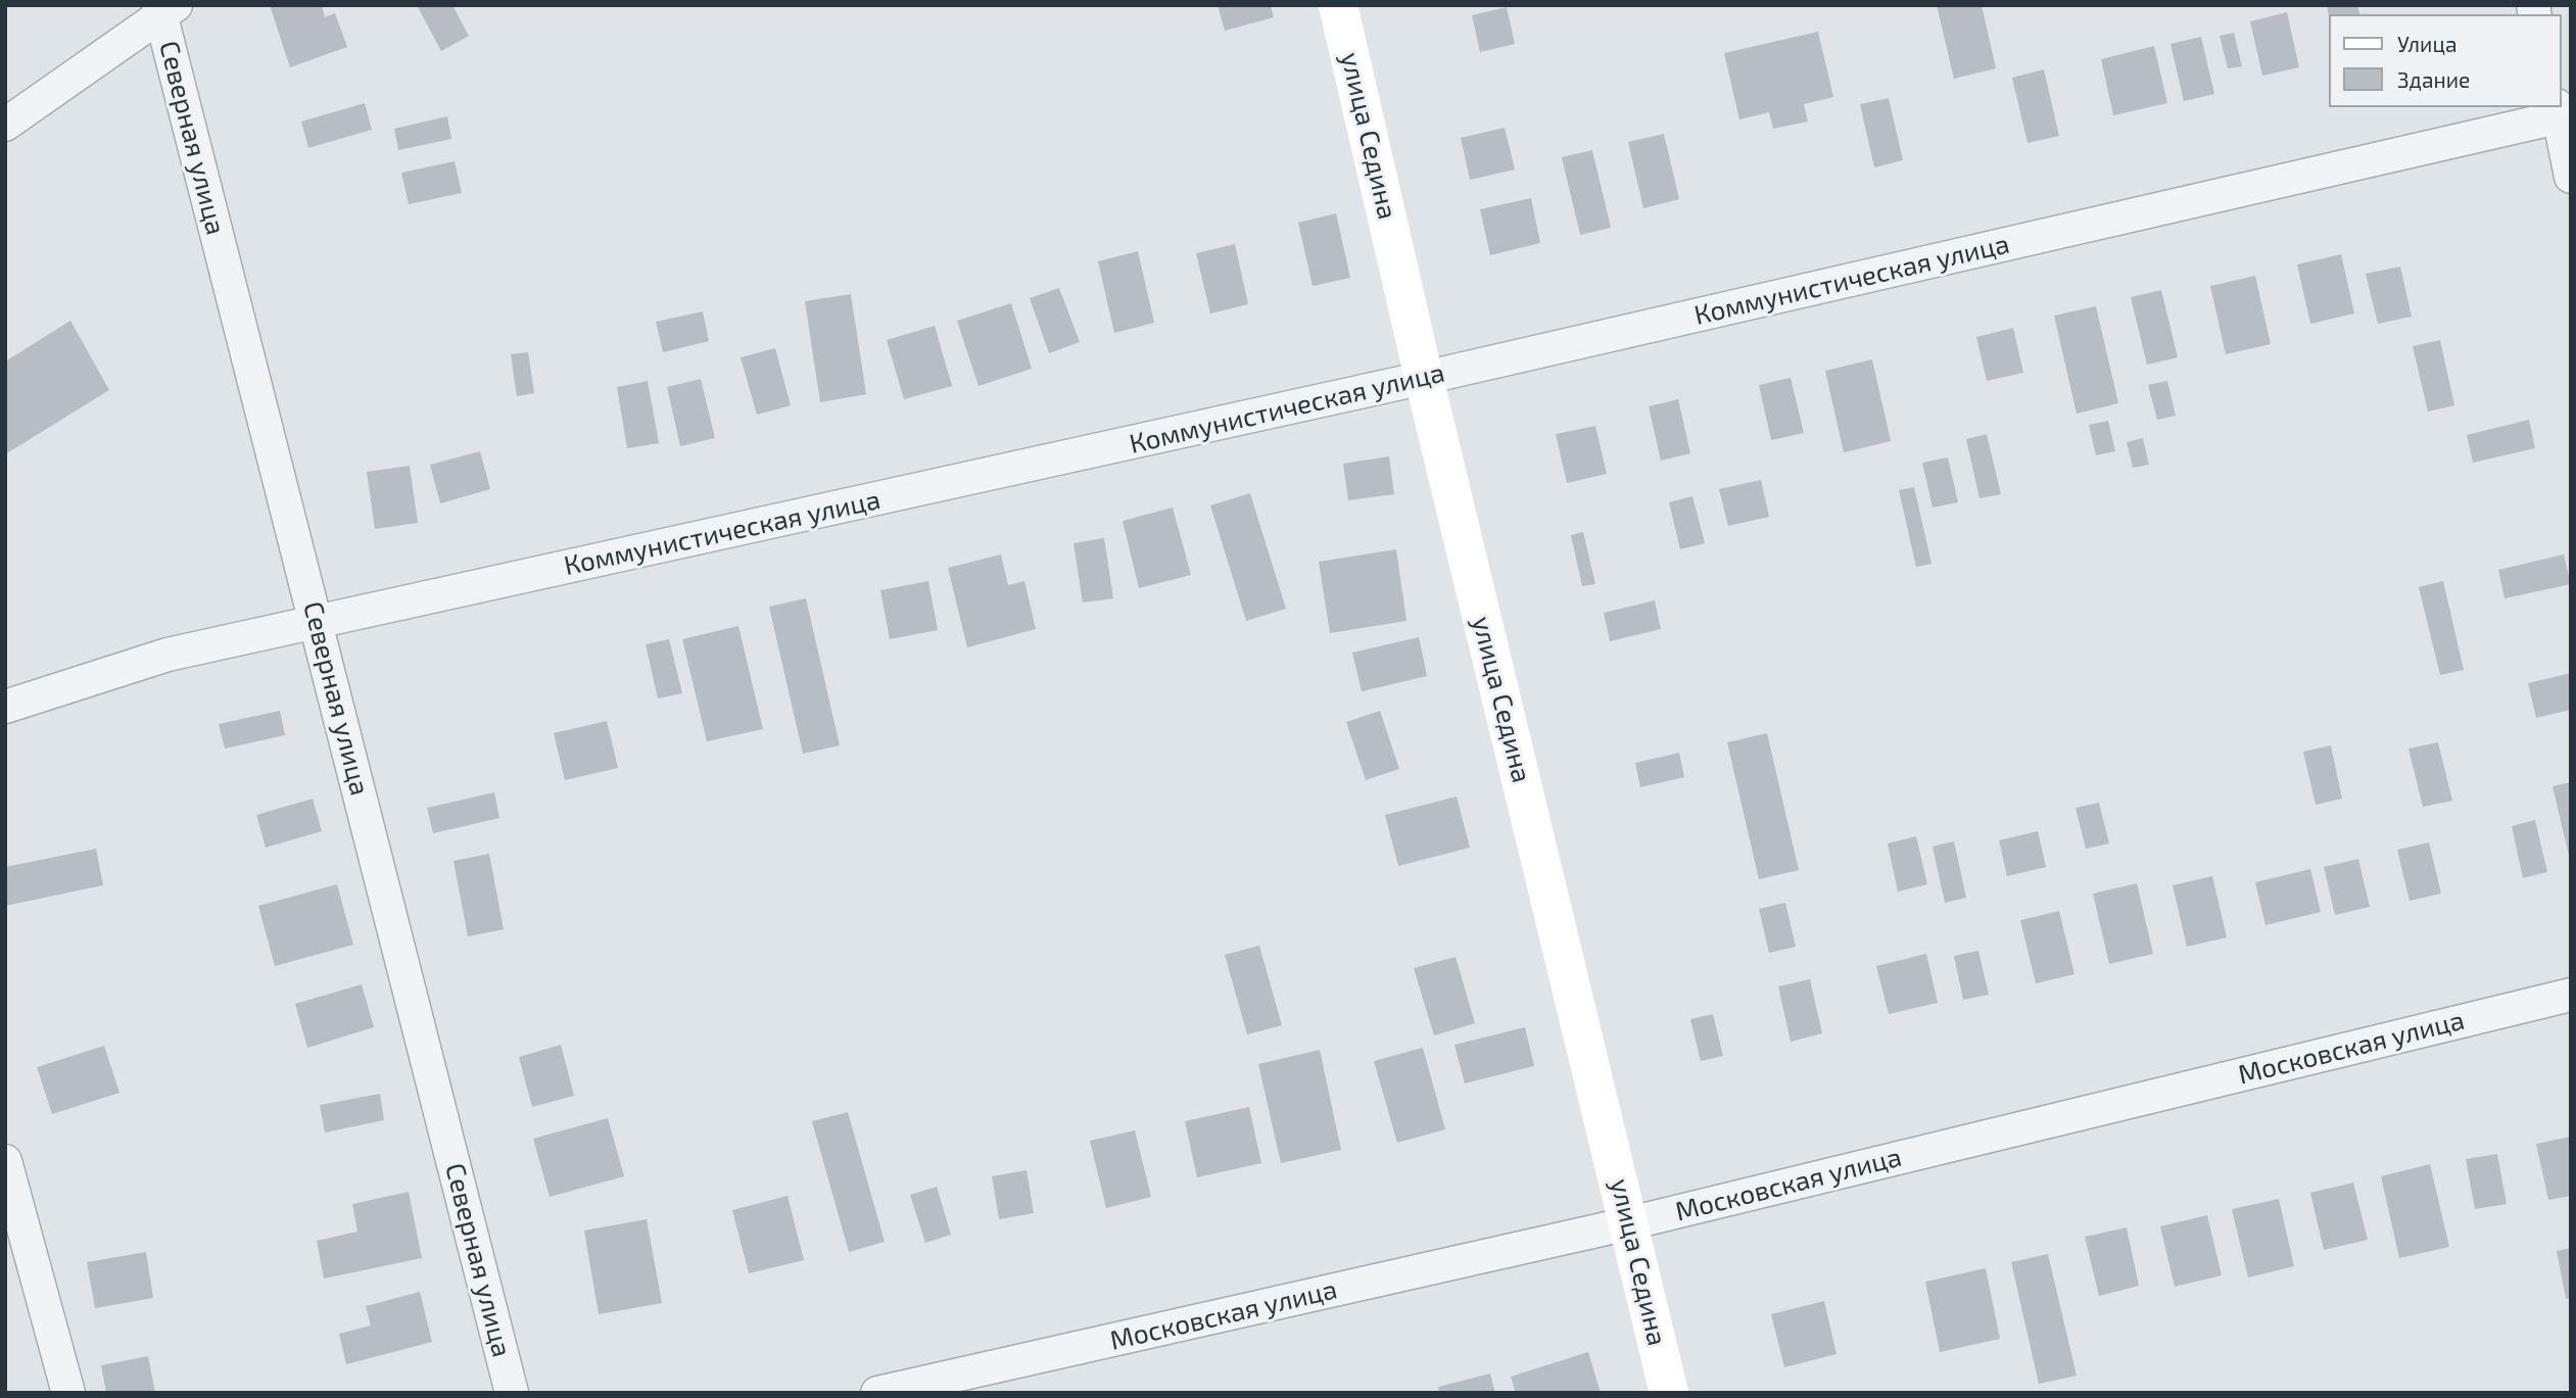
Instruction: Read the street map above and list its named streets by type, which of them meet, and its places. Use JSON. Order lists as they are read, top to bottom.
{
  "streets": {
    "main road": ["улица Седина"],
    "street": ["Северная улица", "Коммунистическая улица", "Московская улица"]
  },
  "crossings": [
    ["улица Седина", "Коммунистическая улица"],
    ["улица Седина", "Московская улица"],
    ["Северная улица", "Коммунистическая улица"]
  ],
  "legend": ["Улица", "Здание"]
}
